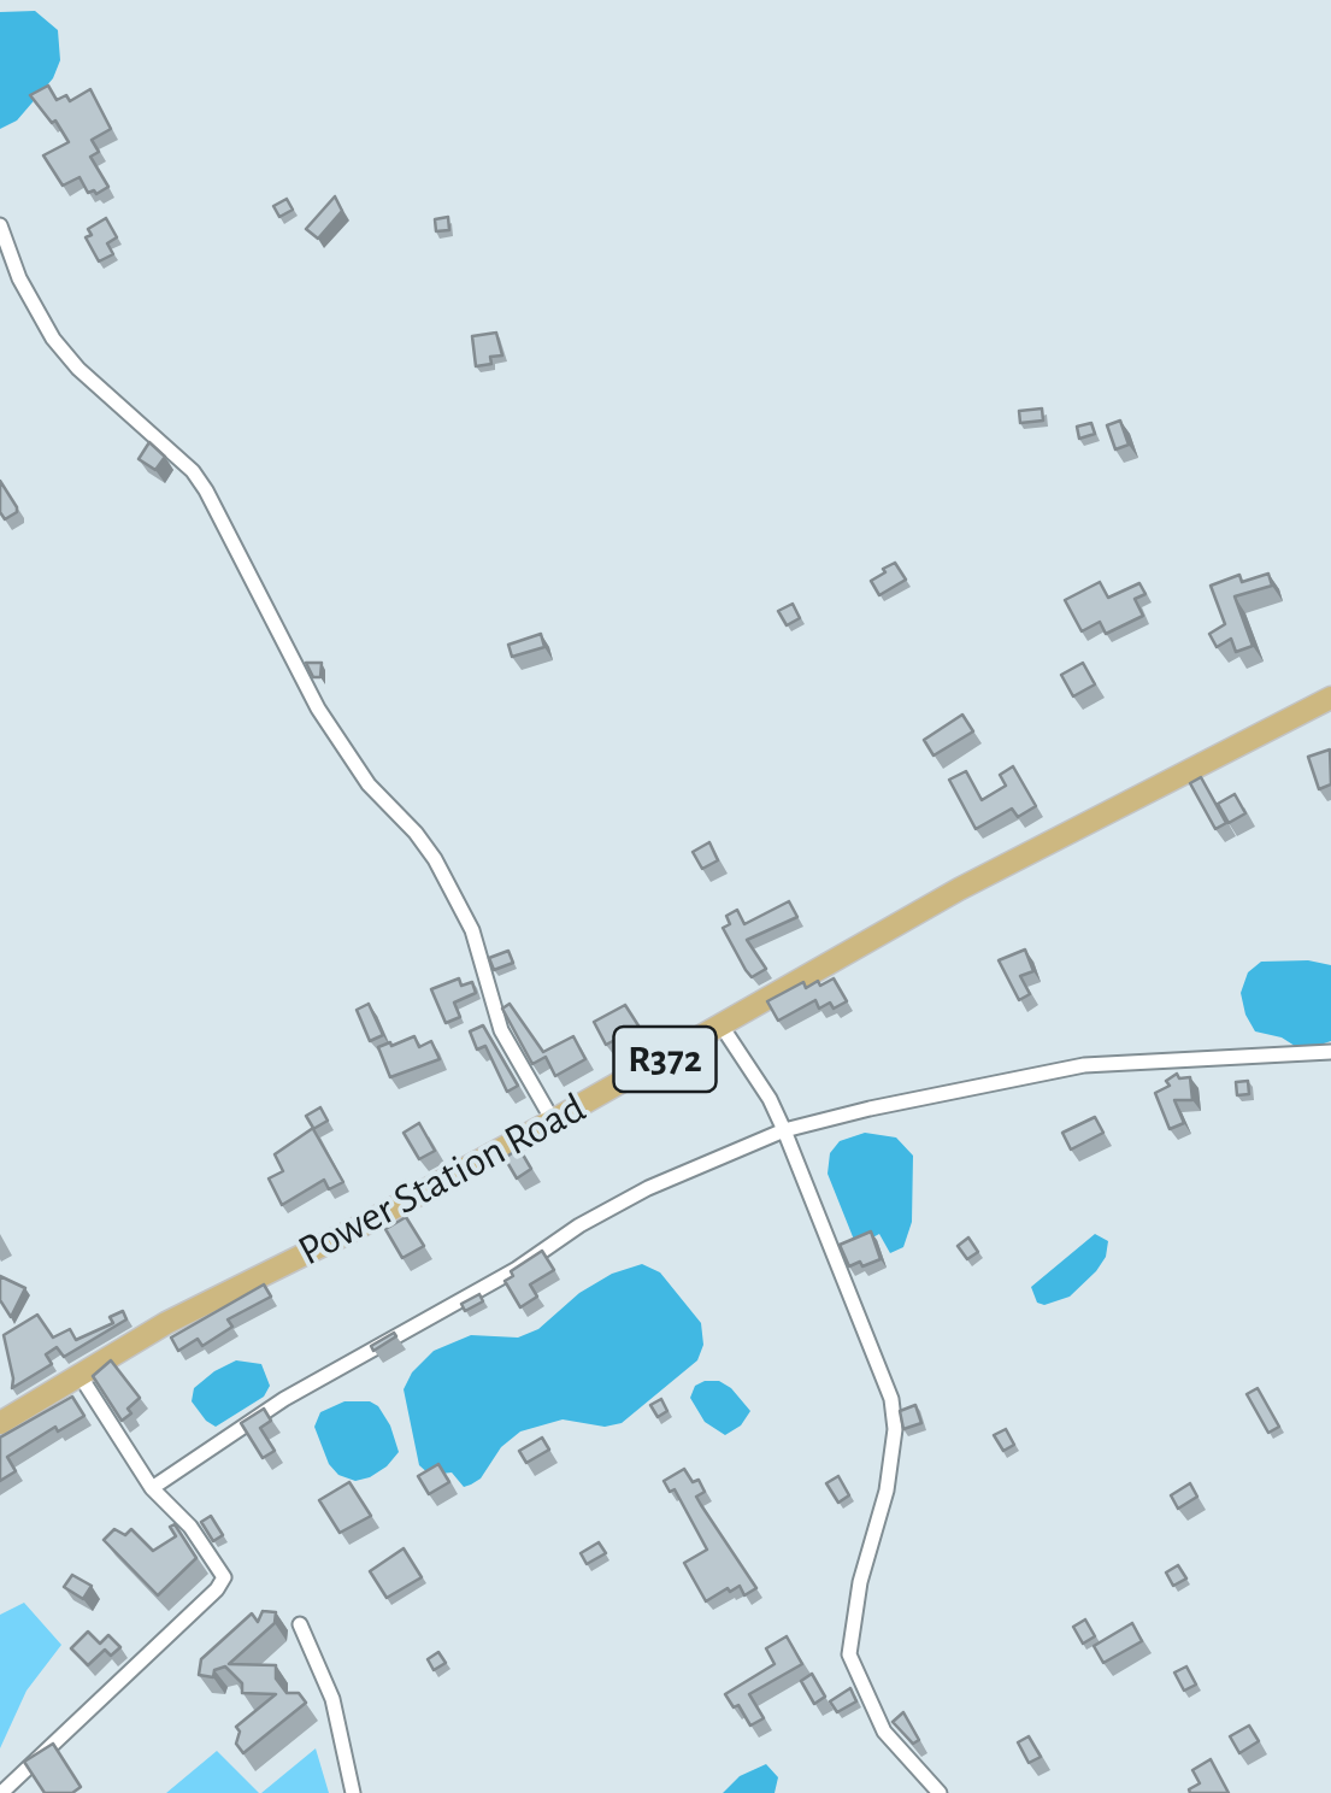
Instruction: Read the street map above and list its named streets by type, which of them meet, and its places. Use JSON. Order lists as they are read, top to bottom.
{
  "streets": {
    "main road": ["R372", "Power Station Road"]
  }
}
